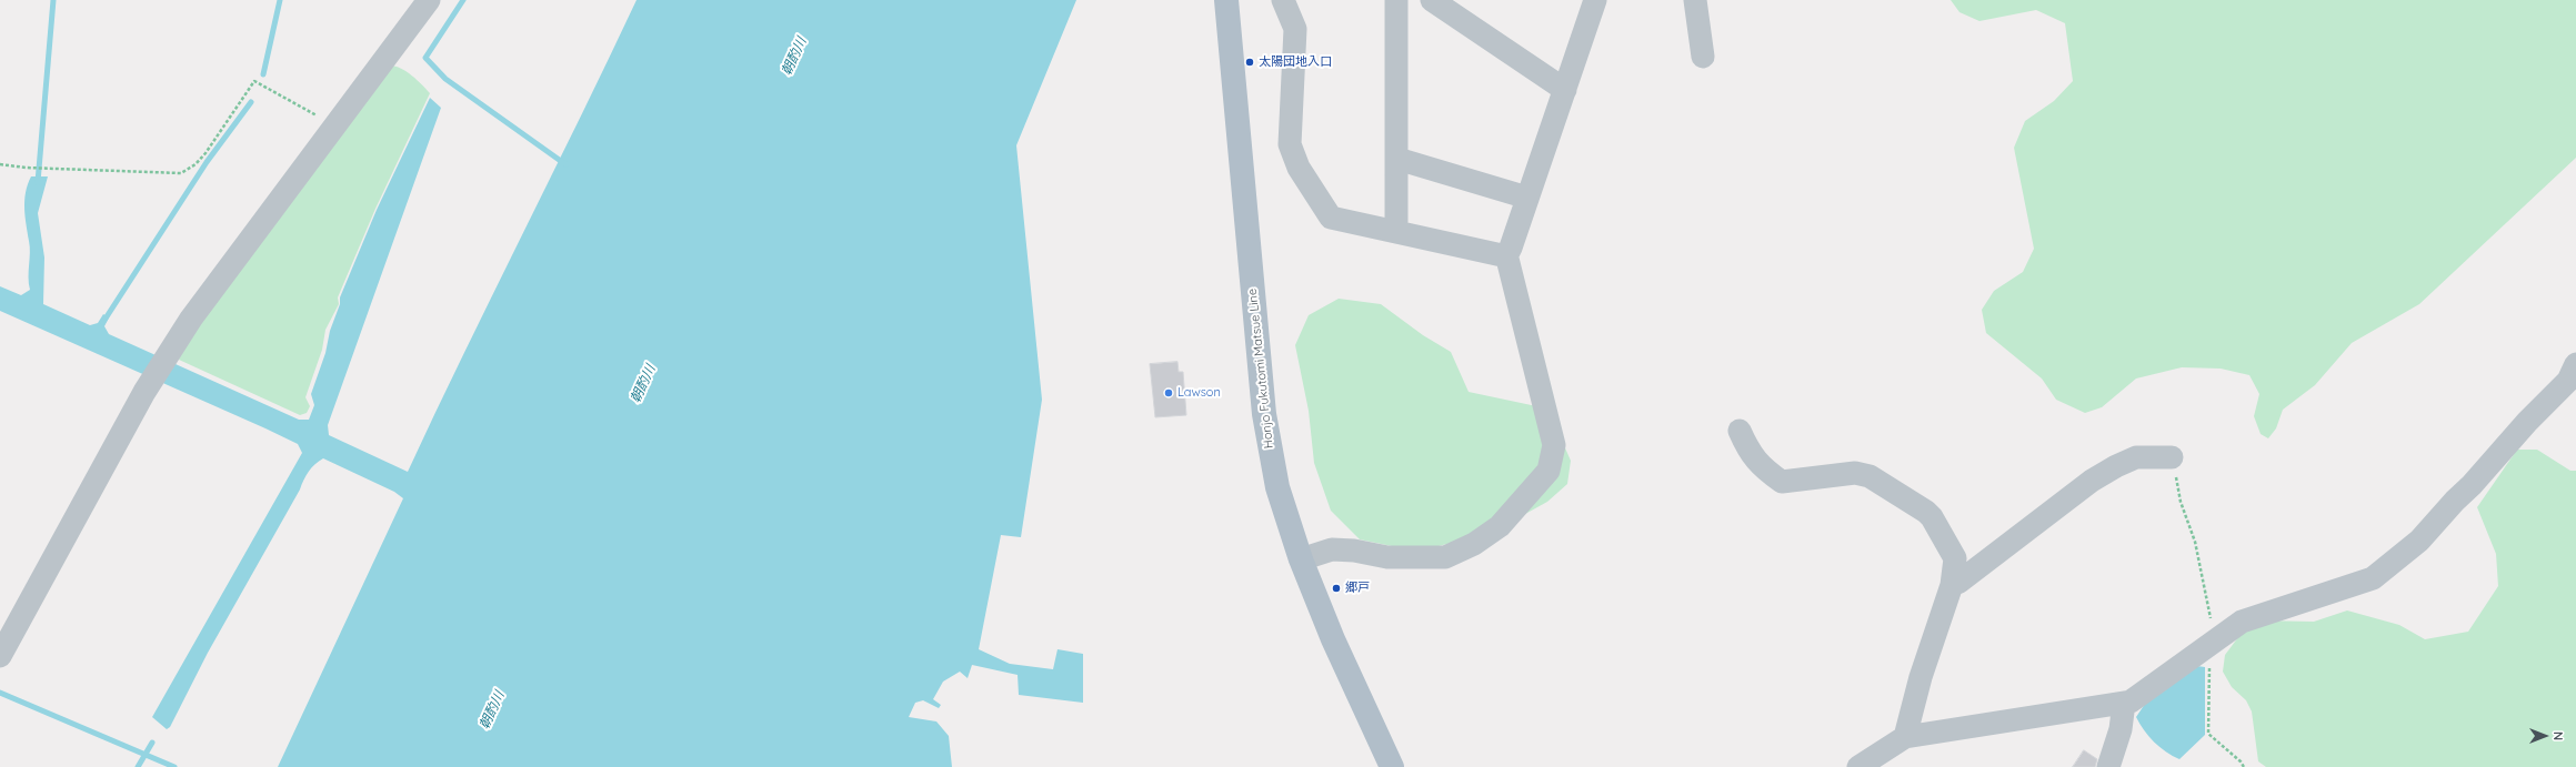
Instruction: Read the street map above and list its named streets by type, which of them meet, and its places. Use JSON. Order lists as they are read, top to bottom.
{
  "streets": {
    "main road": ["Honjo Fukutomi Matsue Line"]
  },
  "water": ["朝酌川"],
  "places": ["太陽団地入口", "Lawson", "郷戸"],
  "north": "right"
}
